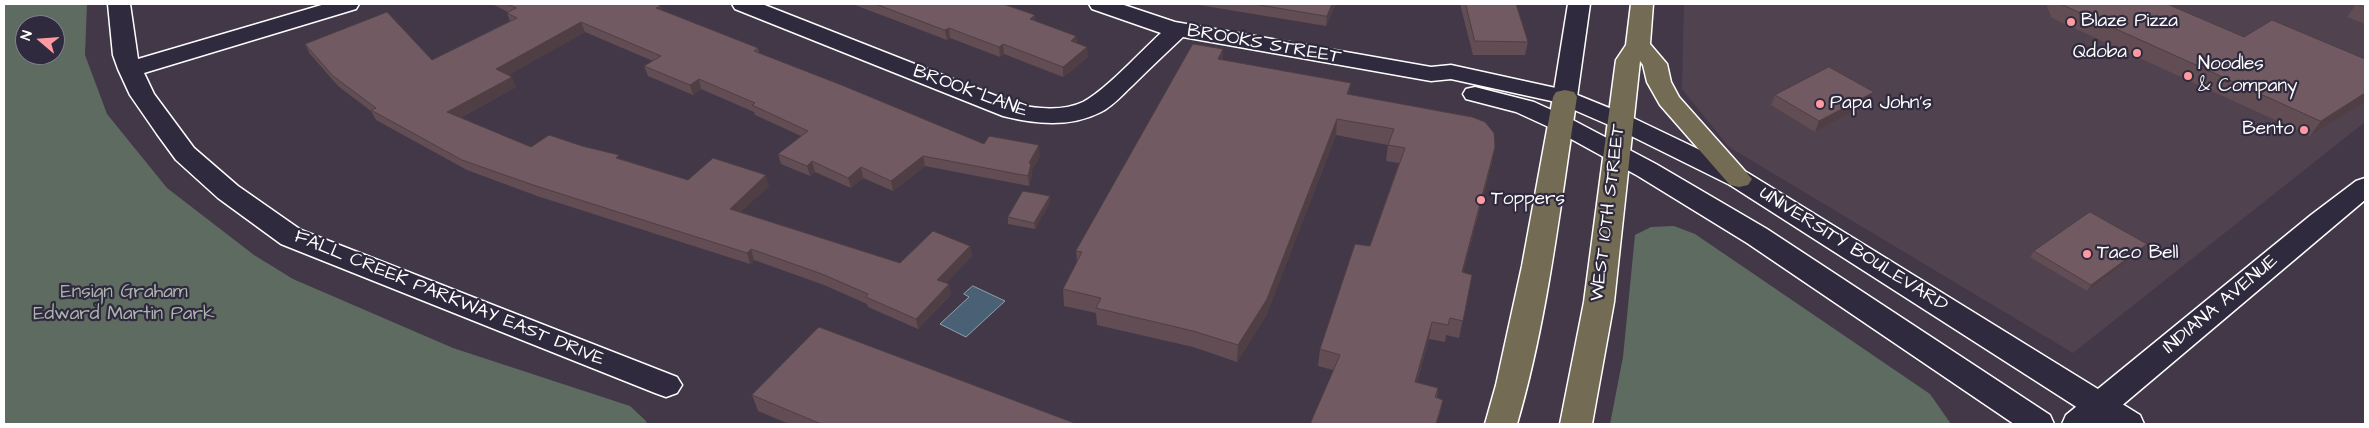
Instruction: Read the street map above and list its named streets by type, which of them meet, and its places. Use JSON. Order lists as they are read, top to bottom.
{
  "streets": {
    "main road": ["WEST 10TH STREET"],
    "street": [
      "BROOKS STREET",
      "BROOK LANE",
      "UNIVERSITY BOULEVARD",
      "FALL CREEK PARKWAY EAST DRIVE",
      "INDIANA AVENUE"
    ]
  },
  "crossings": [
    ["BROOKS STREET", "BROOK LANE"],
    ["BROOKS STREET", "UNIVERSITY BOULEVARD"],
    ["WEST 10TH STREET", "UNIVERSITY BOULEVARD"],
    ["UNIVERSITY BOULEVARD", "INDIANA AVENUE"]
  ],
  "parks": ["Ensign Graham Edward Martin Park"],
  "places": [
    "Blaze Pizza",
    "Qdoba",
    "Noodles & Company",
    "Papa John's",
    "Bento",
    "Toppers",
    "Taco Bell"
  ],
  "north": "left"
}
